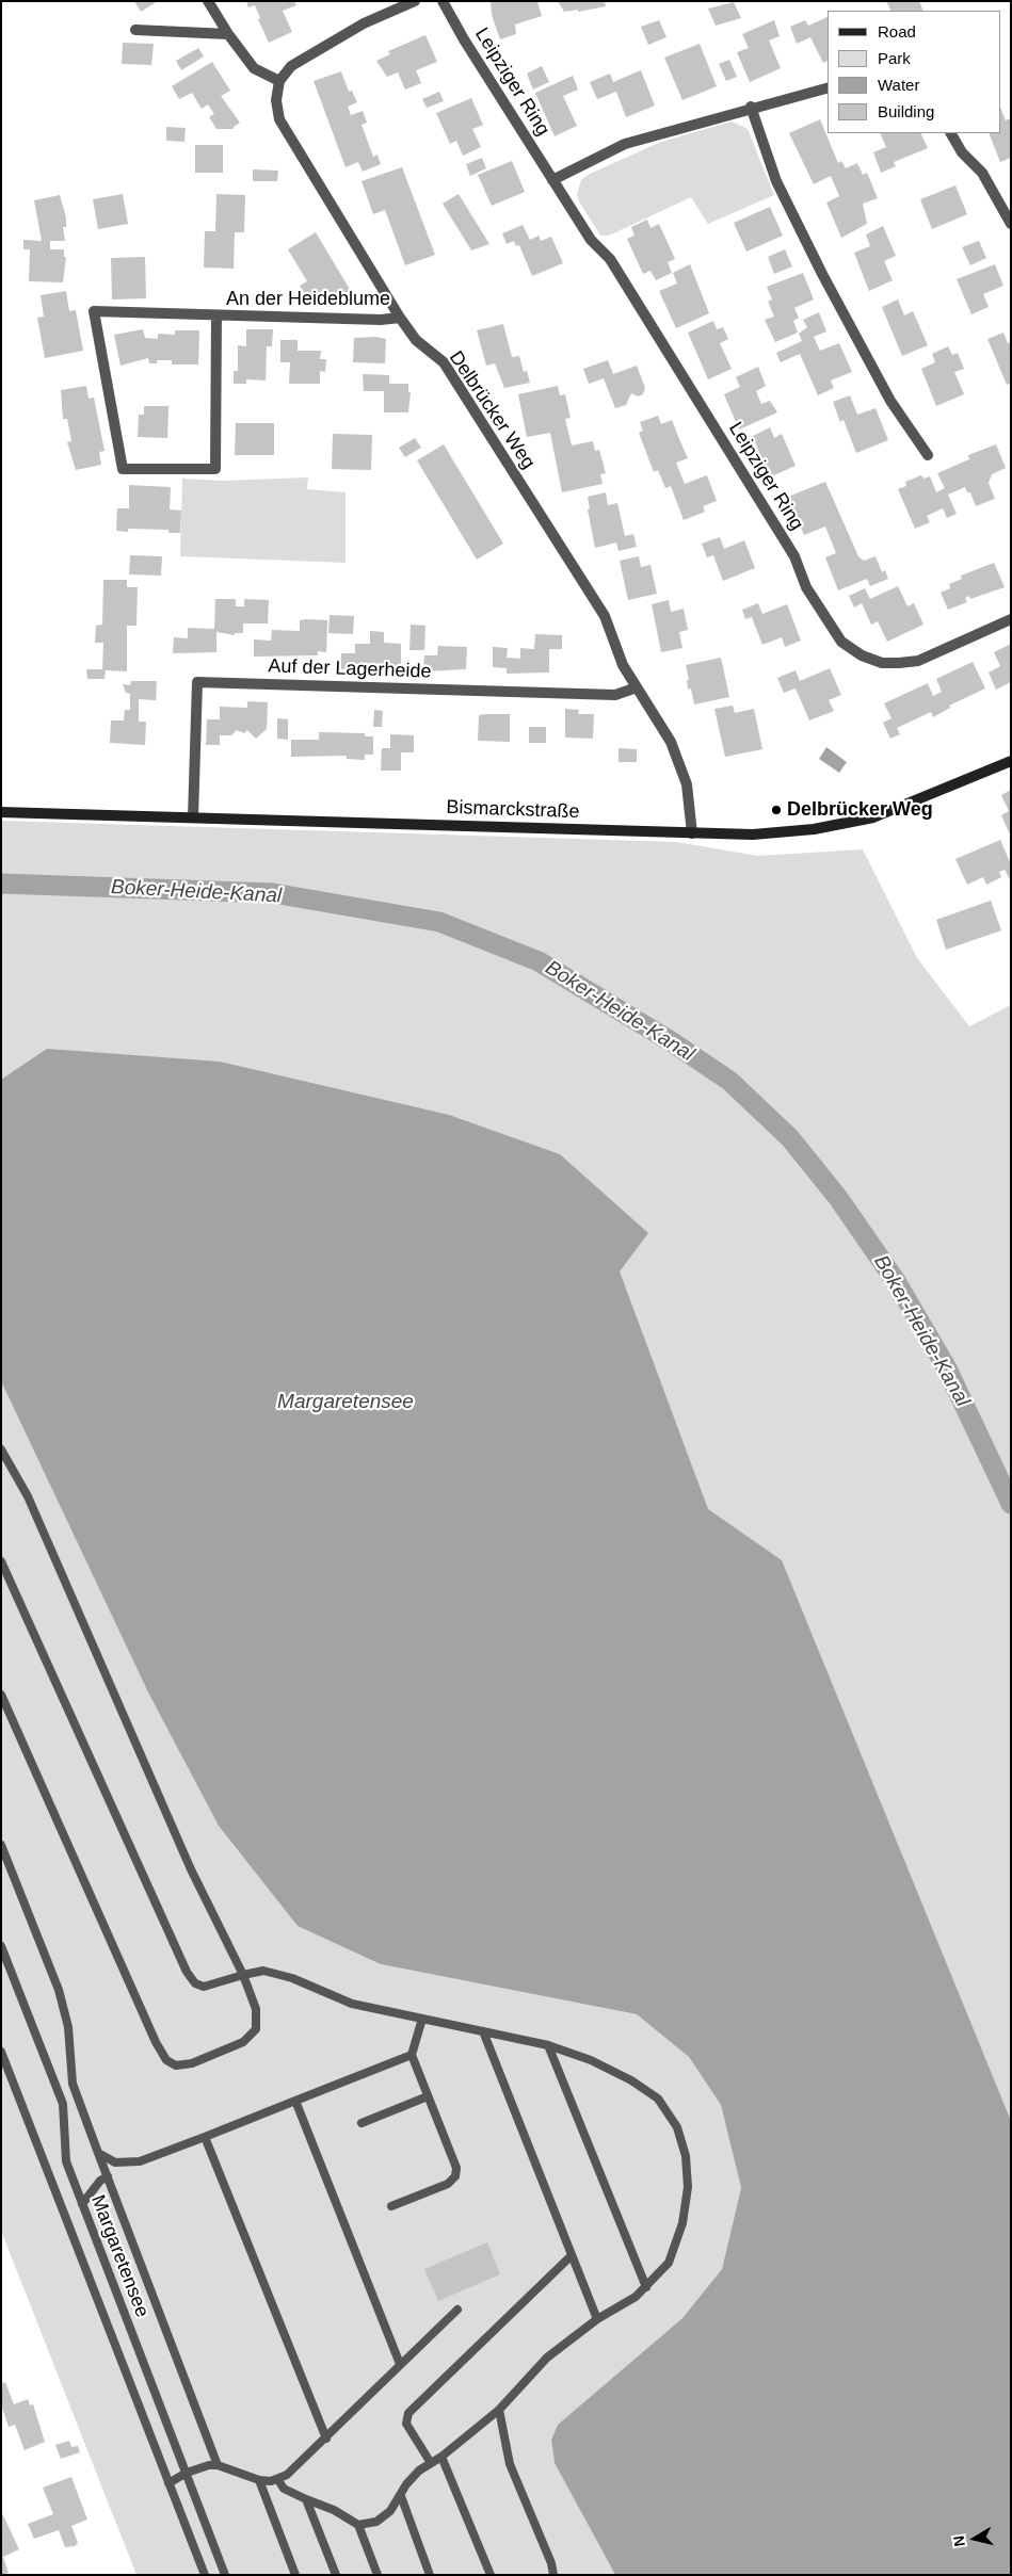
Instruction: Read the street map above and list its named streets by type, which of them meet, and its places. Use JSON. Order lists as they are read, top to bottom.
{
  "streets": {
    "main road": ["Bismarckstraße"],
    "street": [
      "Leipziger Ring",
      "An der Heideblume",
      "Delbrücker Weg",
      "Auf der Lagerheide"
    ],
    "lane": ["Margaretensee"]
  },
  "crossings": [
    ["An der Heideblume", "Delbrücker Weg"],
    ["Delbrücker Weg", "Auf der Lagerheide"],
    ["Delbrücker Weg", "Bismarckstraße"],
    ["Auf der Lagerheide", "Bismarckstraße"]
  ],
  "water": ["Boker-Heide-Kanal", "Margaretensee"],
  "places": ["Delbrücker Weg"],
  "legend": [
    "Road",
    "Park",
    "Water",
    "Building"
  ],
  "north": "left"
}
